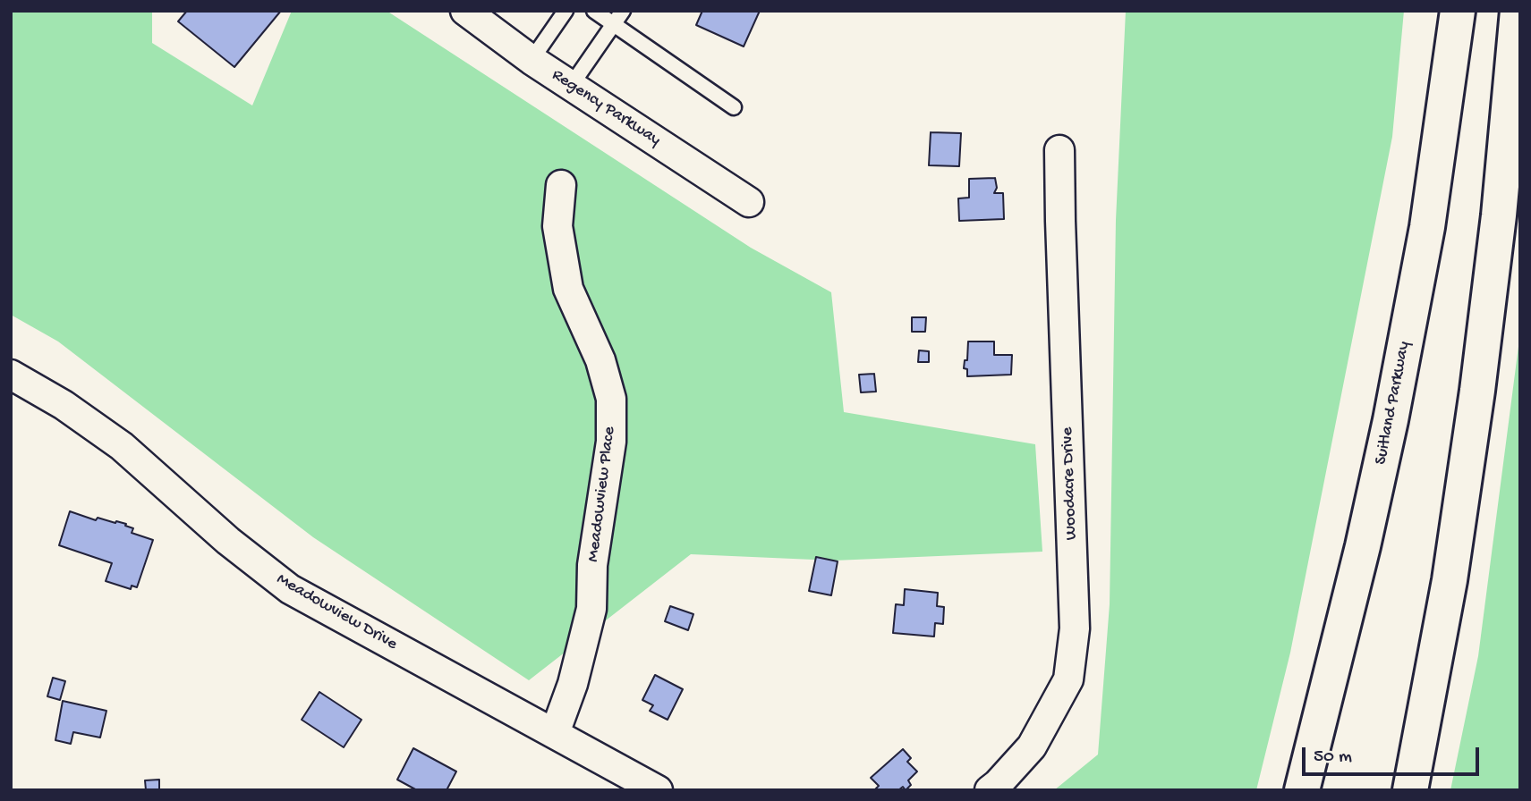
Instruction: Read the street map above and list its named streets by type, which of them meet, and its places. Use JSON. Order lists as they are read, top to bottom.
{
  "streets": {
    "highway": ["Suitland Parkway"],
    "street": [
      "Regency Parkway",
      "Woodacre Drive",
      "Meadowview Place",
      "Meadowview Drive"
    ]
  },
  "crossings": [
    ["Meadowview Place", "Meadowview Drive"]
  ],
  "scale_bar": "50 m"
}
